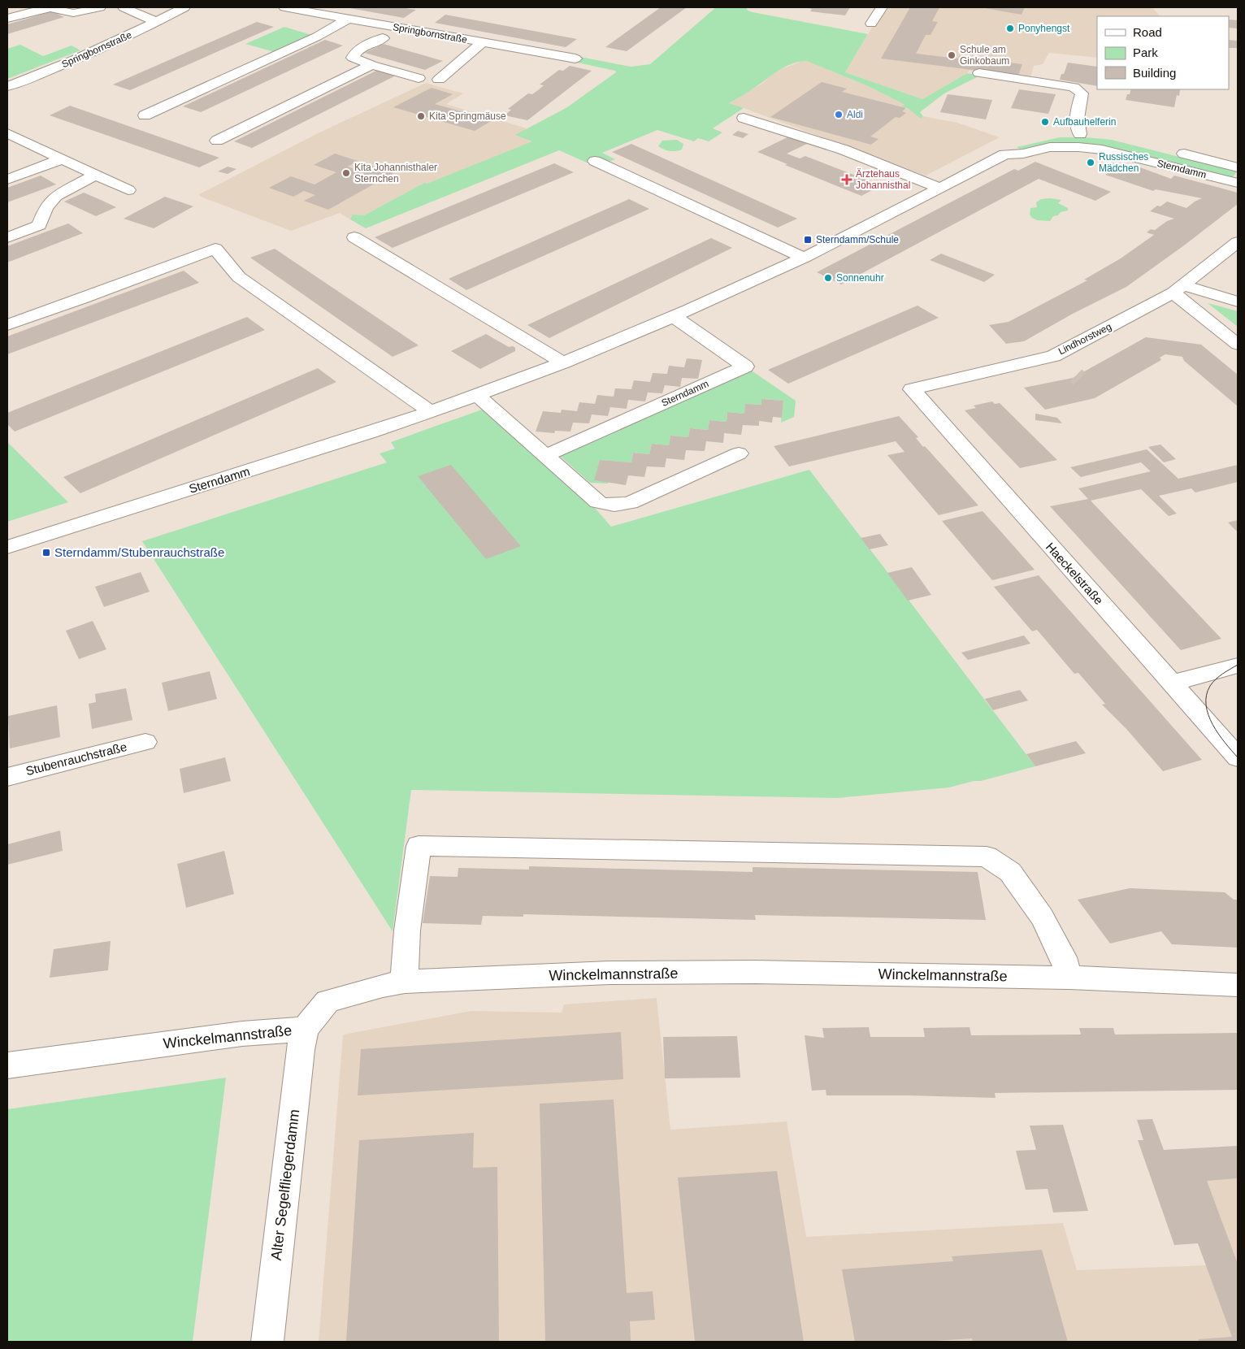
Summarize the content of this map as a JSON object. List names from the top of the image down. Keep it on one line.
{"streets":{"street":["Springbornstraße","Sterndamm","Lindhorstweg","Haeckelstraße","Stubenrauchstraße","Winckelmannstraße","Alter Segelfliegerdamm"]},"crossings":[["Lindhorstweg","Haeckelstraße"],["Winckelmannstraße","Alter Segelfliegerdamm"]],"places":{"other":["Ponyhengst","Schule am Ginkobaum","Aldi","Kita Springmäuse","Aufbauhelferin","Russisches Mädchen","Kita Johannisthaler Sternchen","Sonnenuhr"],"health":["Ärztehaus Johannisthal"],"transit":["Sterndamm/Schule","Sterndamm/Stubenrauchstraße"]},"legend":["Road","Park","Building"]}
